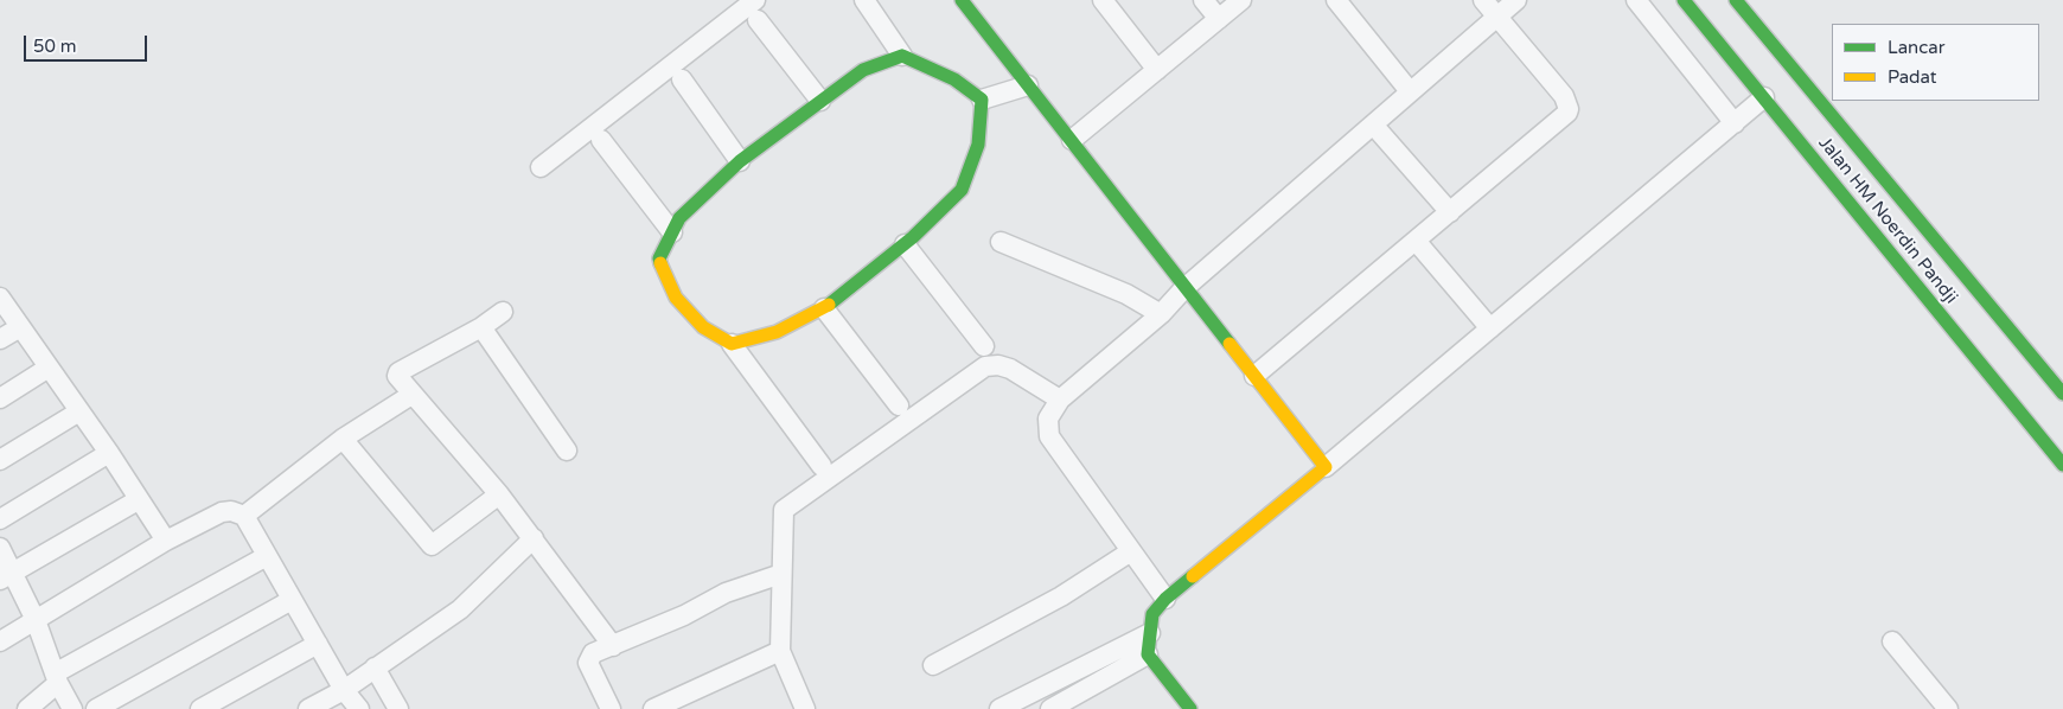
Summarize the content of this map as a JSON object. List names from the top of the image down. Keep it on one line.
{"streets":{"street":["Jalan HM Noerdin Pandji"]},"legend":["Lancar","Padat"],"scale_bar":"50 m"}
